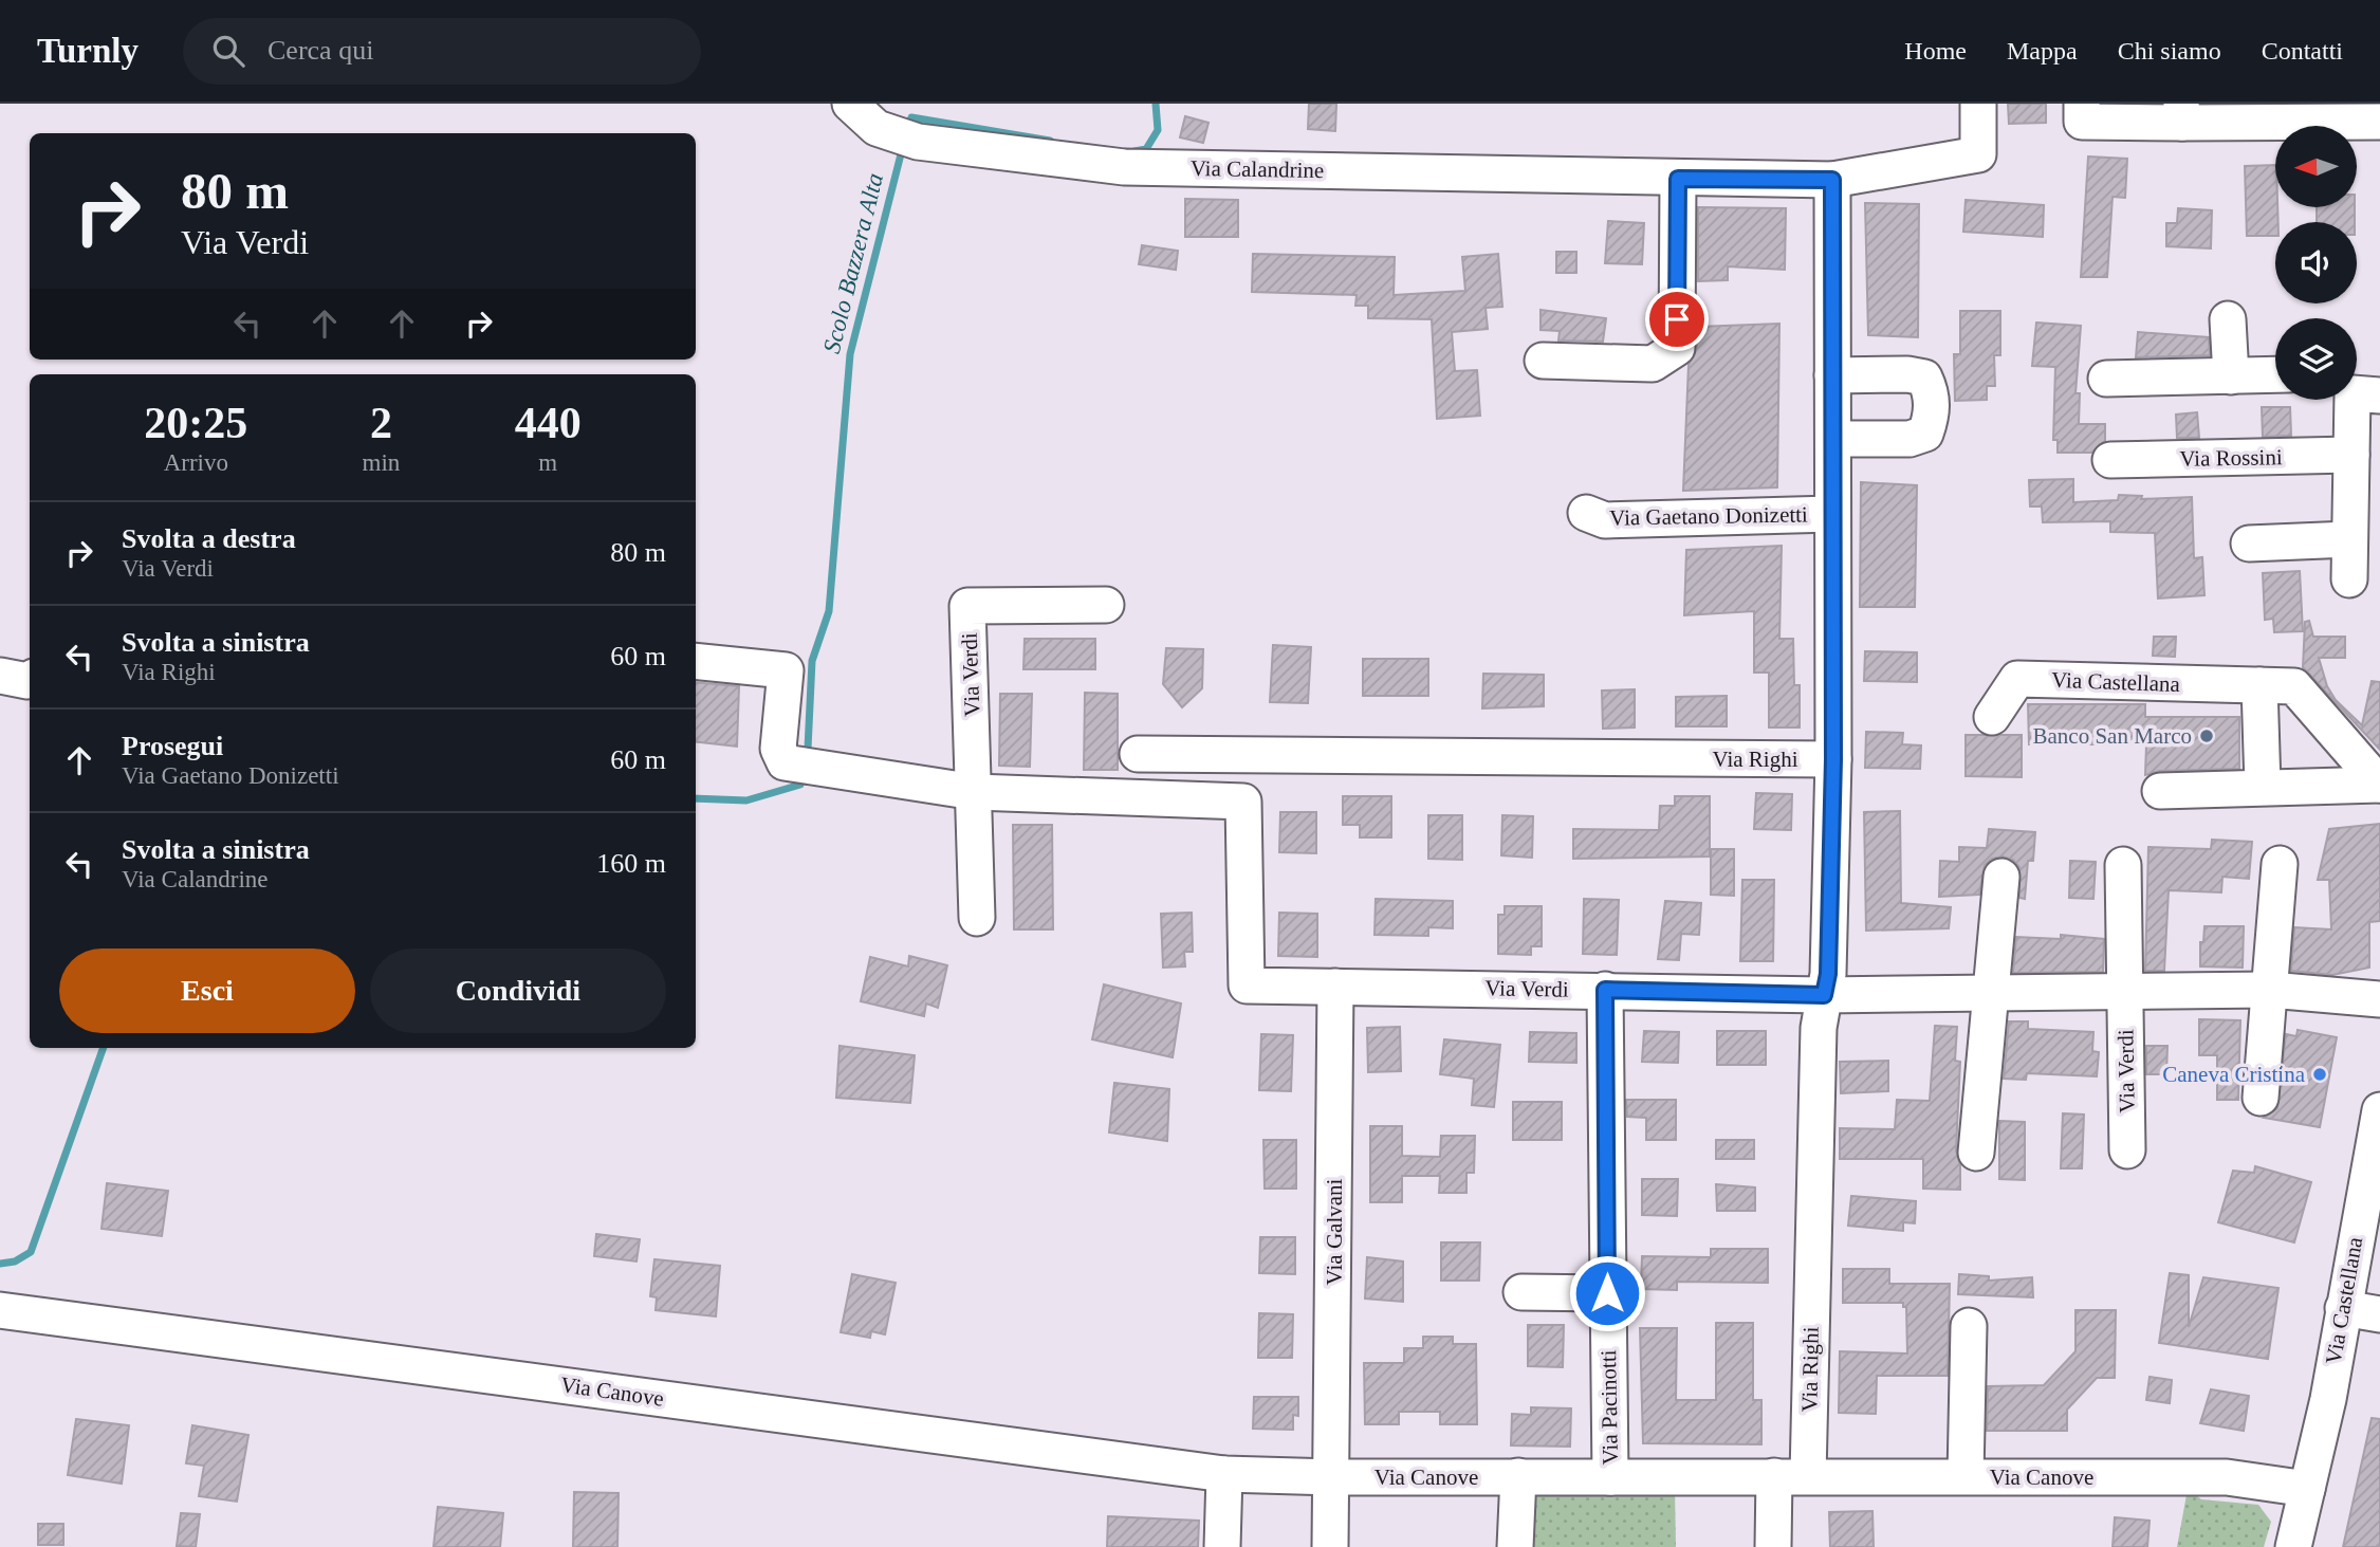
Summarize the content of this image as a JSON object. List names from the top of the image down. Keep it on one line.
{"streets":{"street":["Via Calandrine","Via Rossini","Via Gaetano Donizetti","Via Verdi","Via Castellana","Via Righi","Via Galvani","Via Canove","Via Pacinotti"]},"crossings":[["Via Calandrine","Via Gaetano Donizetti"],["Via Gaetano Donizetti","Via Righi"],["Via Verdi","Via Righi"],["Via Verdi","Via Galvani"],["Via Verdi","Via Pacinotti"],["Via Castellana","Via Canove"],["Via Righi","Via Canove"],["Via Galvani","Via Canove"],["Via Canove","Via Pacinotti"]],"water":["Scolo Bazzera Alta"],"places":["Banco San Marco","Caneva Cristina"],"north":"left","page":{"header":"Turnly","search":"Cerca qui","nav":["Home","Mappa","Chi siamo","Contatti"],"turn":["80 m","Via Verdi"],"eta":["20:25","Arrivo","2","min","440","m"],"list":[{"name":"Svolta a destra","note":"Via Verdi","value":"80 m"},{"name":"Svolta a sinistra","note":"Via Righi","value":"60 m"},{"name":"Prosegui","note":"Via Gaetano Donizetti","value":"60 m"},{"name":"Svolta a sinistra","note":"Via Calandrine","value":"160 m"}],"buttons":["Esci","Condividi"]}}
